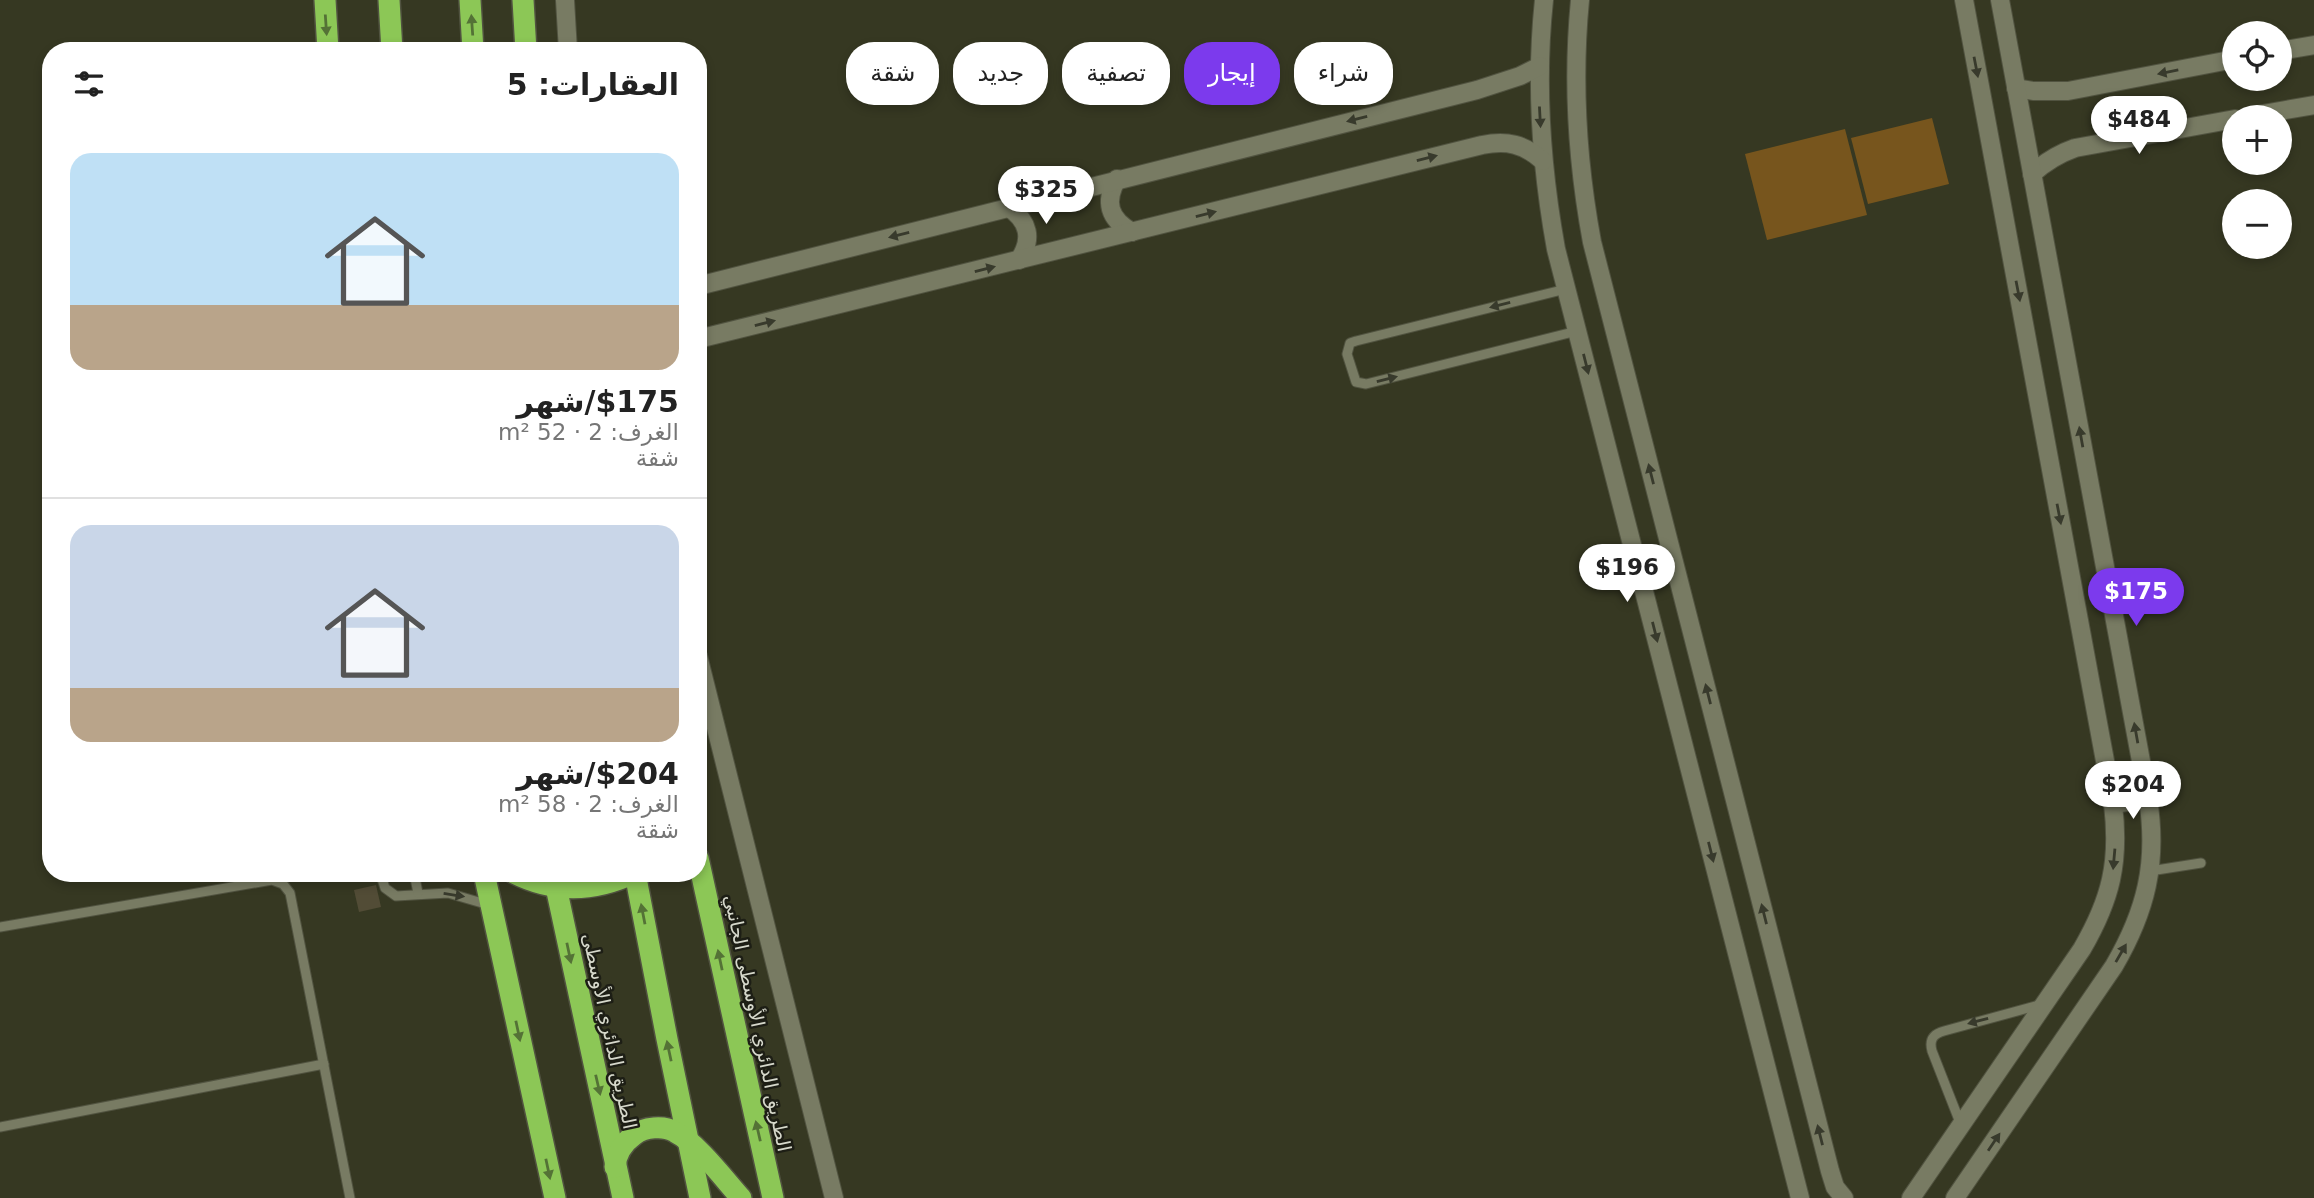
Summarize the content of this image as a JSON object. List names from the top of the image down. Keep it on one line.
{"streets":{"highway":["الطريق الدائري الأوسطى الجانبي","الطريق الدائري الأوسطى"]},"page":{"map_buttons":["+","−"],"chip":["شراء","إيجار","تصفية","جديد","شقة"],"heading":"العقارات: 5","price":["$484","$325","$196","$175","$204"],"list":[{"name":"$175/شهر","note":"الغرف: 2 · 52 m² · شقة"},{"name":"$204/شهر","note":"الغرف: 2 · 58 m² · شقة"}]}}
